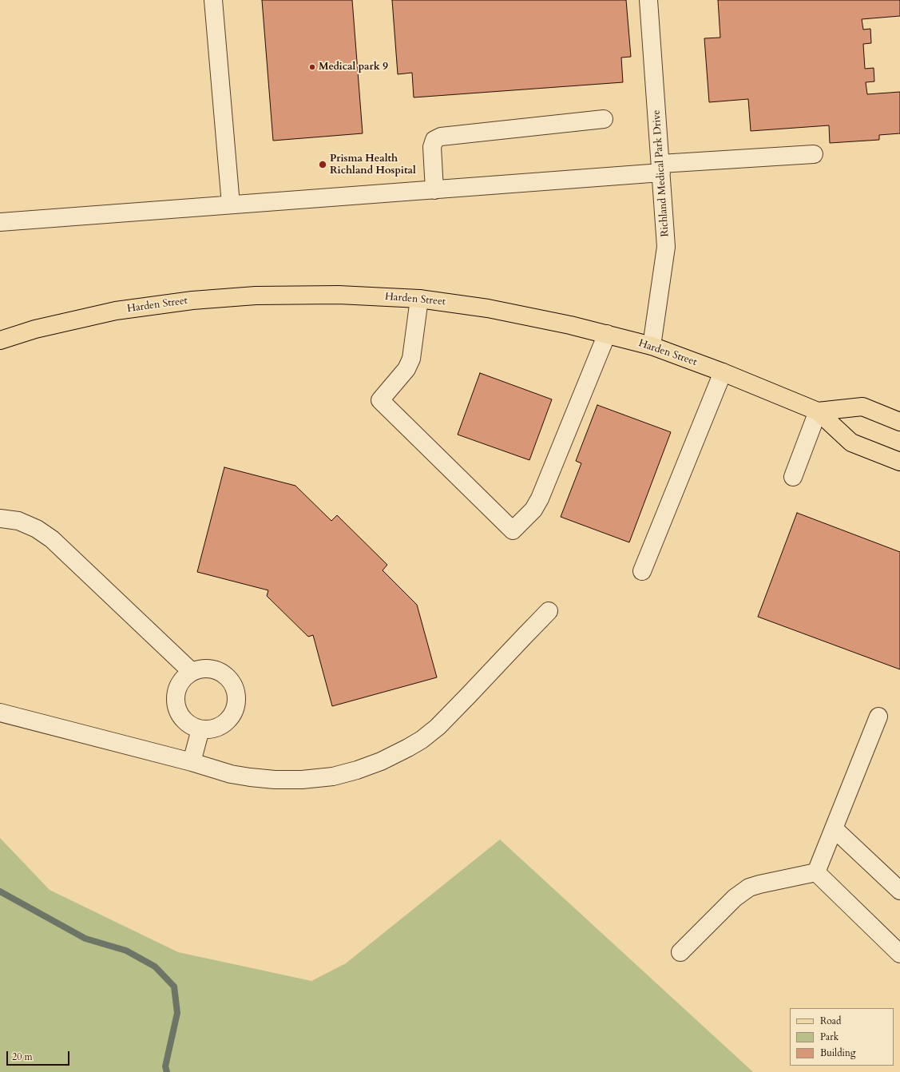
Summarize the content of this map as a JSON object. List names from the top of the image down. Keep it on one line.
{"streets":{"main road":["Harden Street"],"street":["Richland Medical Park Drive"]},"crossings":[["Richland Medical Park Drive","Harden Street"]],"places":["Medical park 9","Prisma Health Richland Hospital"],"legend":["Road","Park","Building"],"scale_bar":"20 m"}
